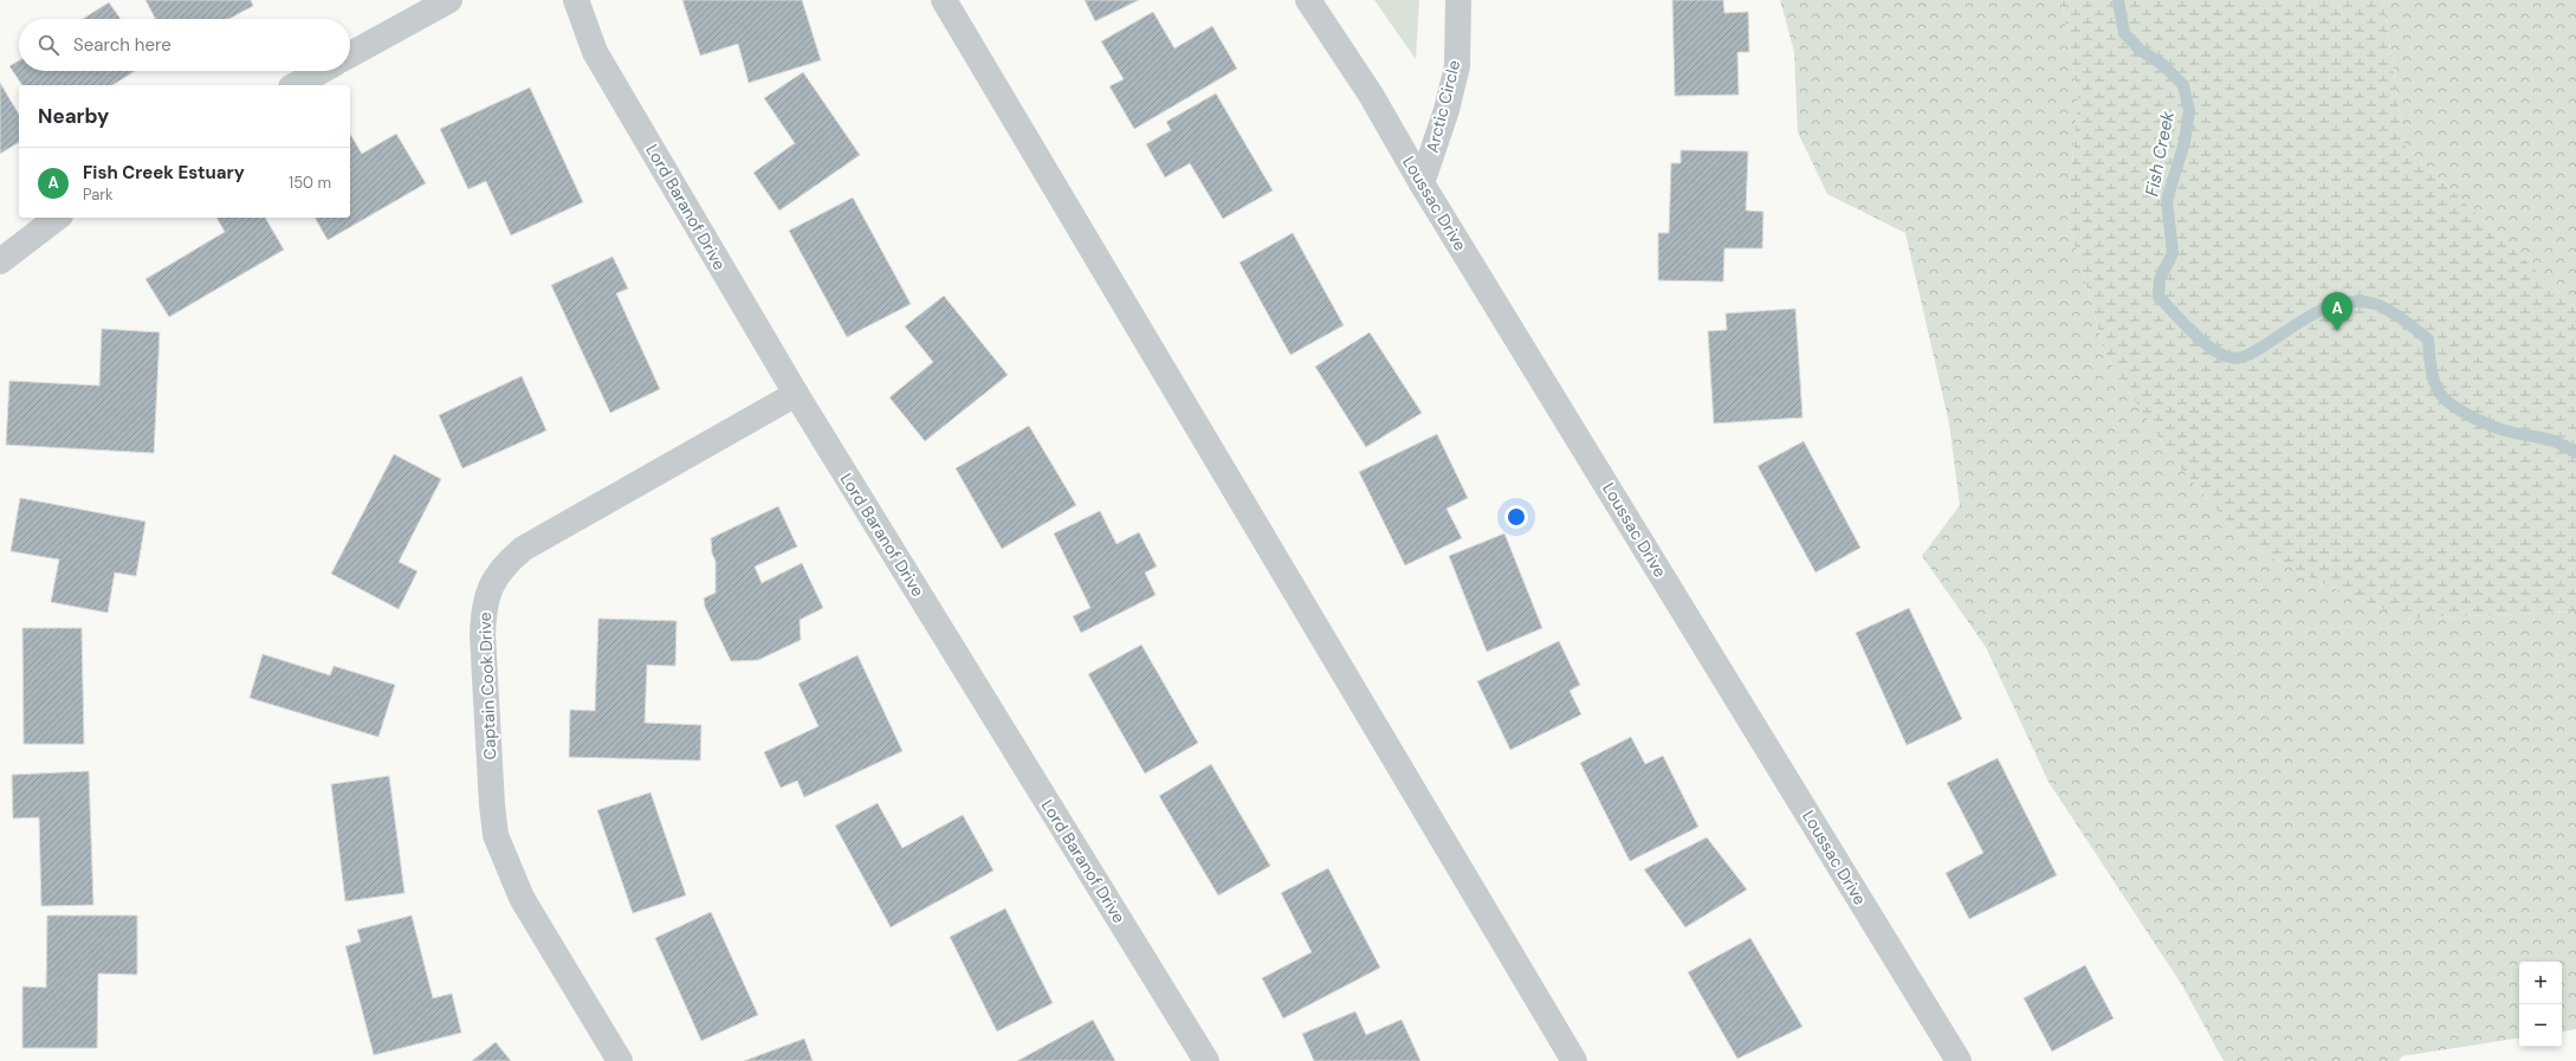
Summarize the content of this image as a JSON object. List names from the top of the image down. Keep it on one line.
{"streets":{"street":["Arctic Circle","Loussac Drive","Lord Baranof Drive","Captain Cook Drive"]},"crossings":[["Arctic Circle","Loussac Drive"],["Lord Baranof Drive","Captain Cook Drive"]],"water":["Fish Creek"],"page":{"search":"Search here","heading":"Nearby","list":[{"mark":"A","name":"Fish Creek Estuary","note":"Park","value":"150 m"}],"pins":"A","map_buttons":["+","−"]}}
